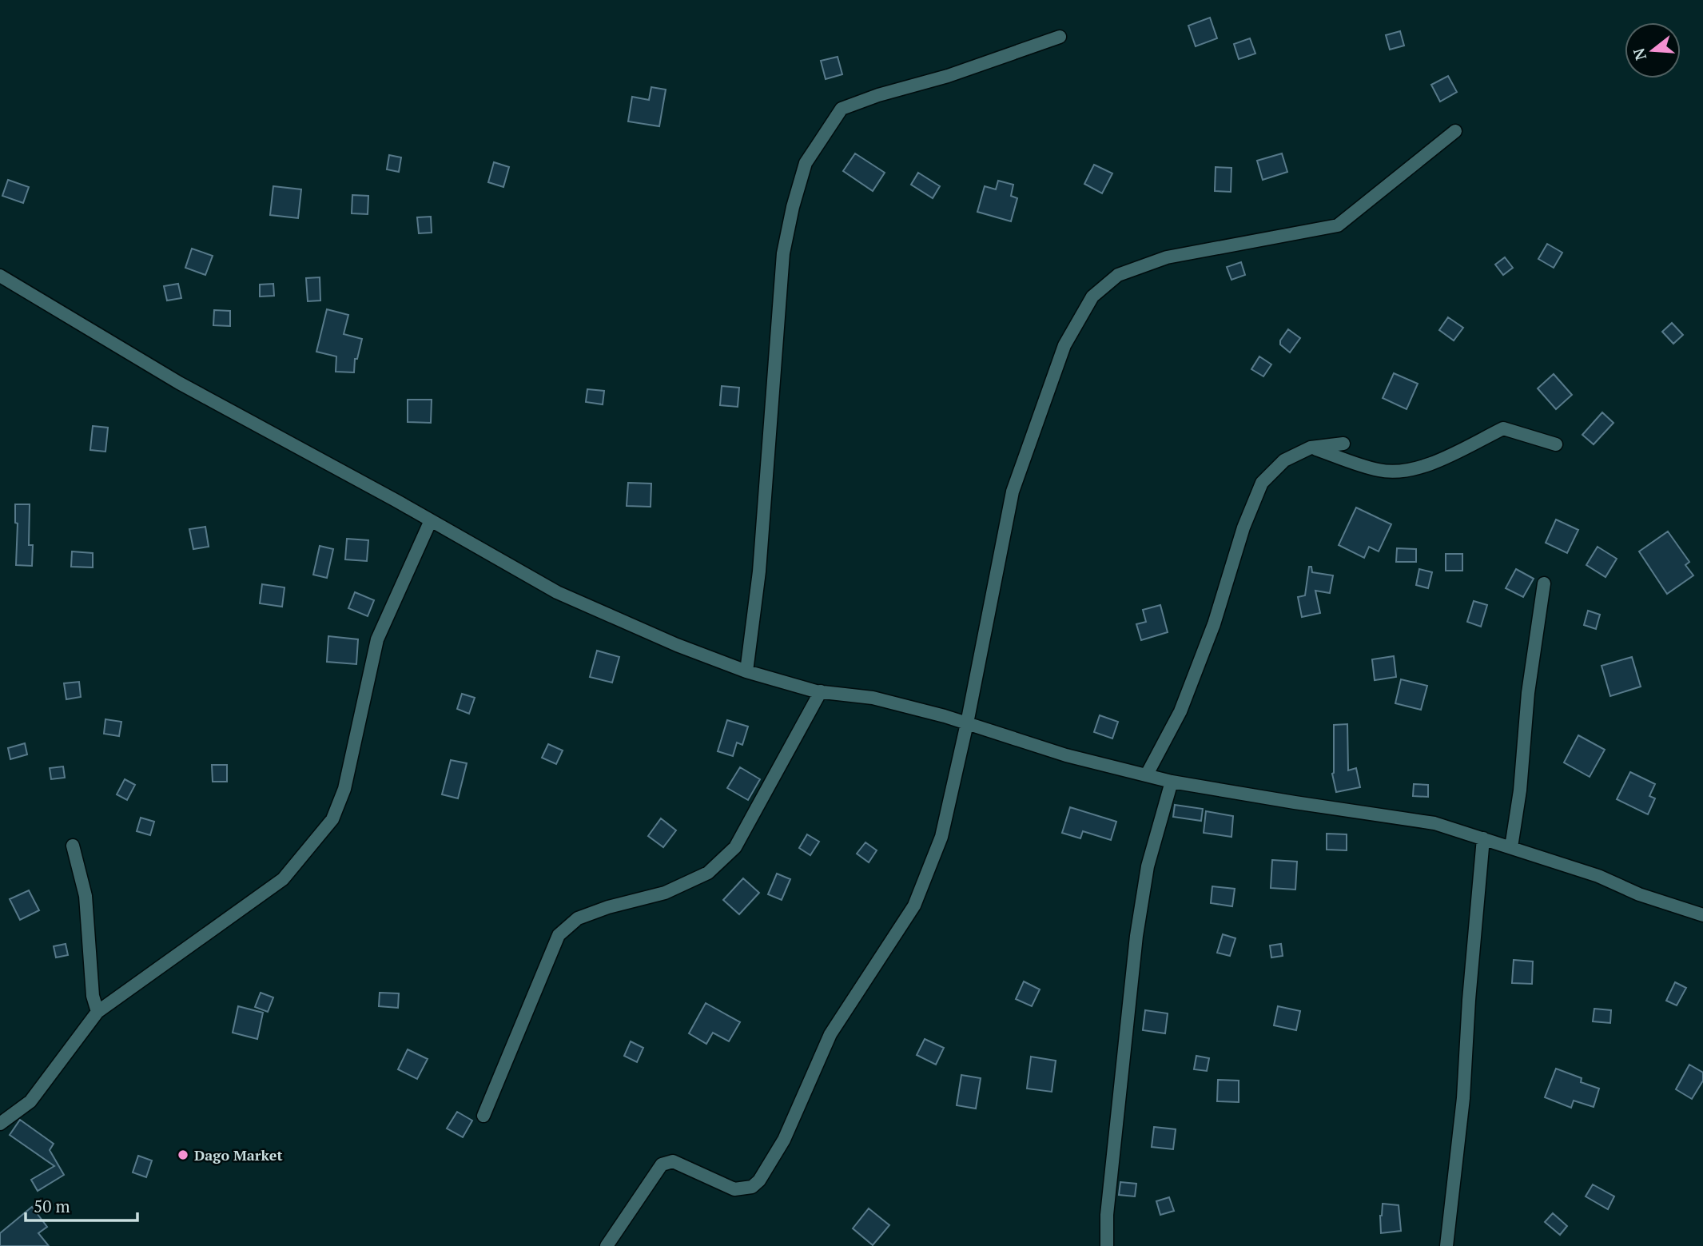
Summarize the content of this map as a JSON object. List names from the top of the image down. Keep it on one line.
{"places":["Dago Market"],"scale_bar":"50 m","north":"left"}
